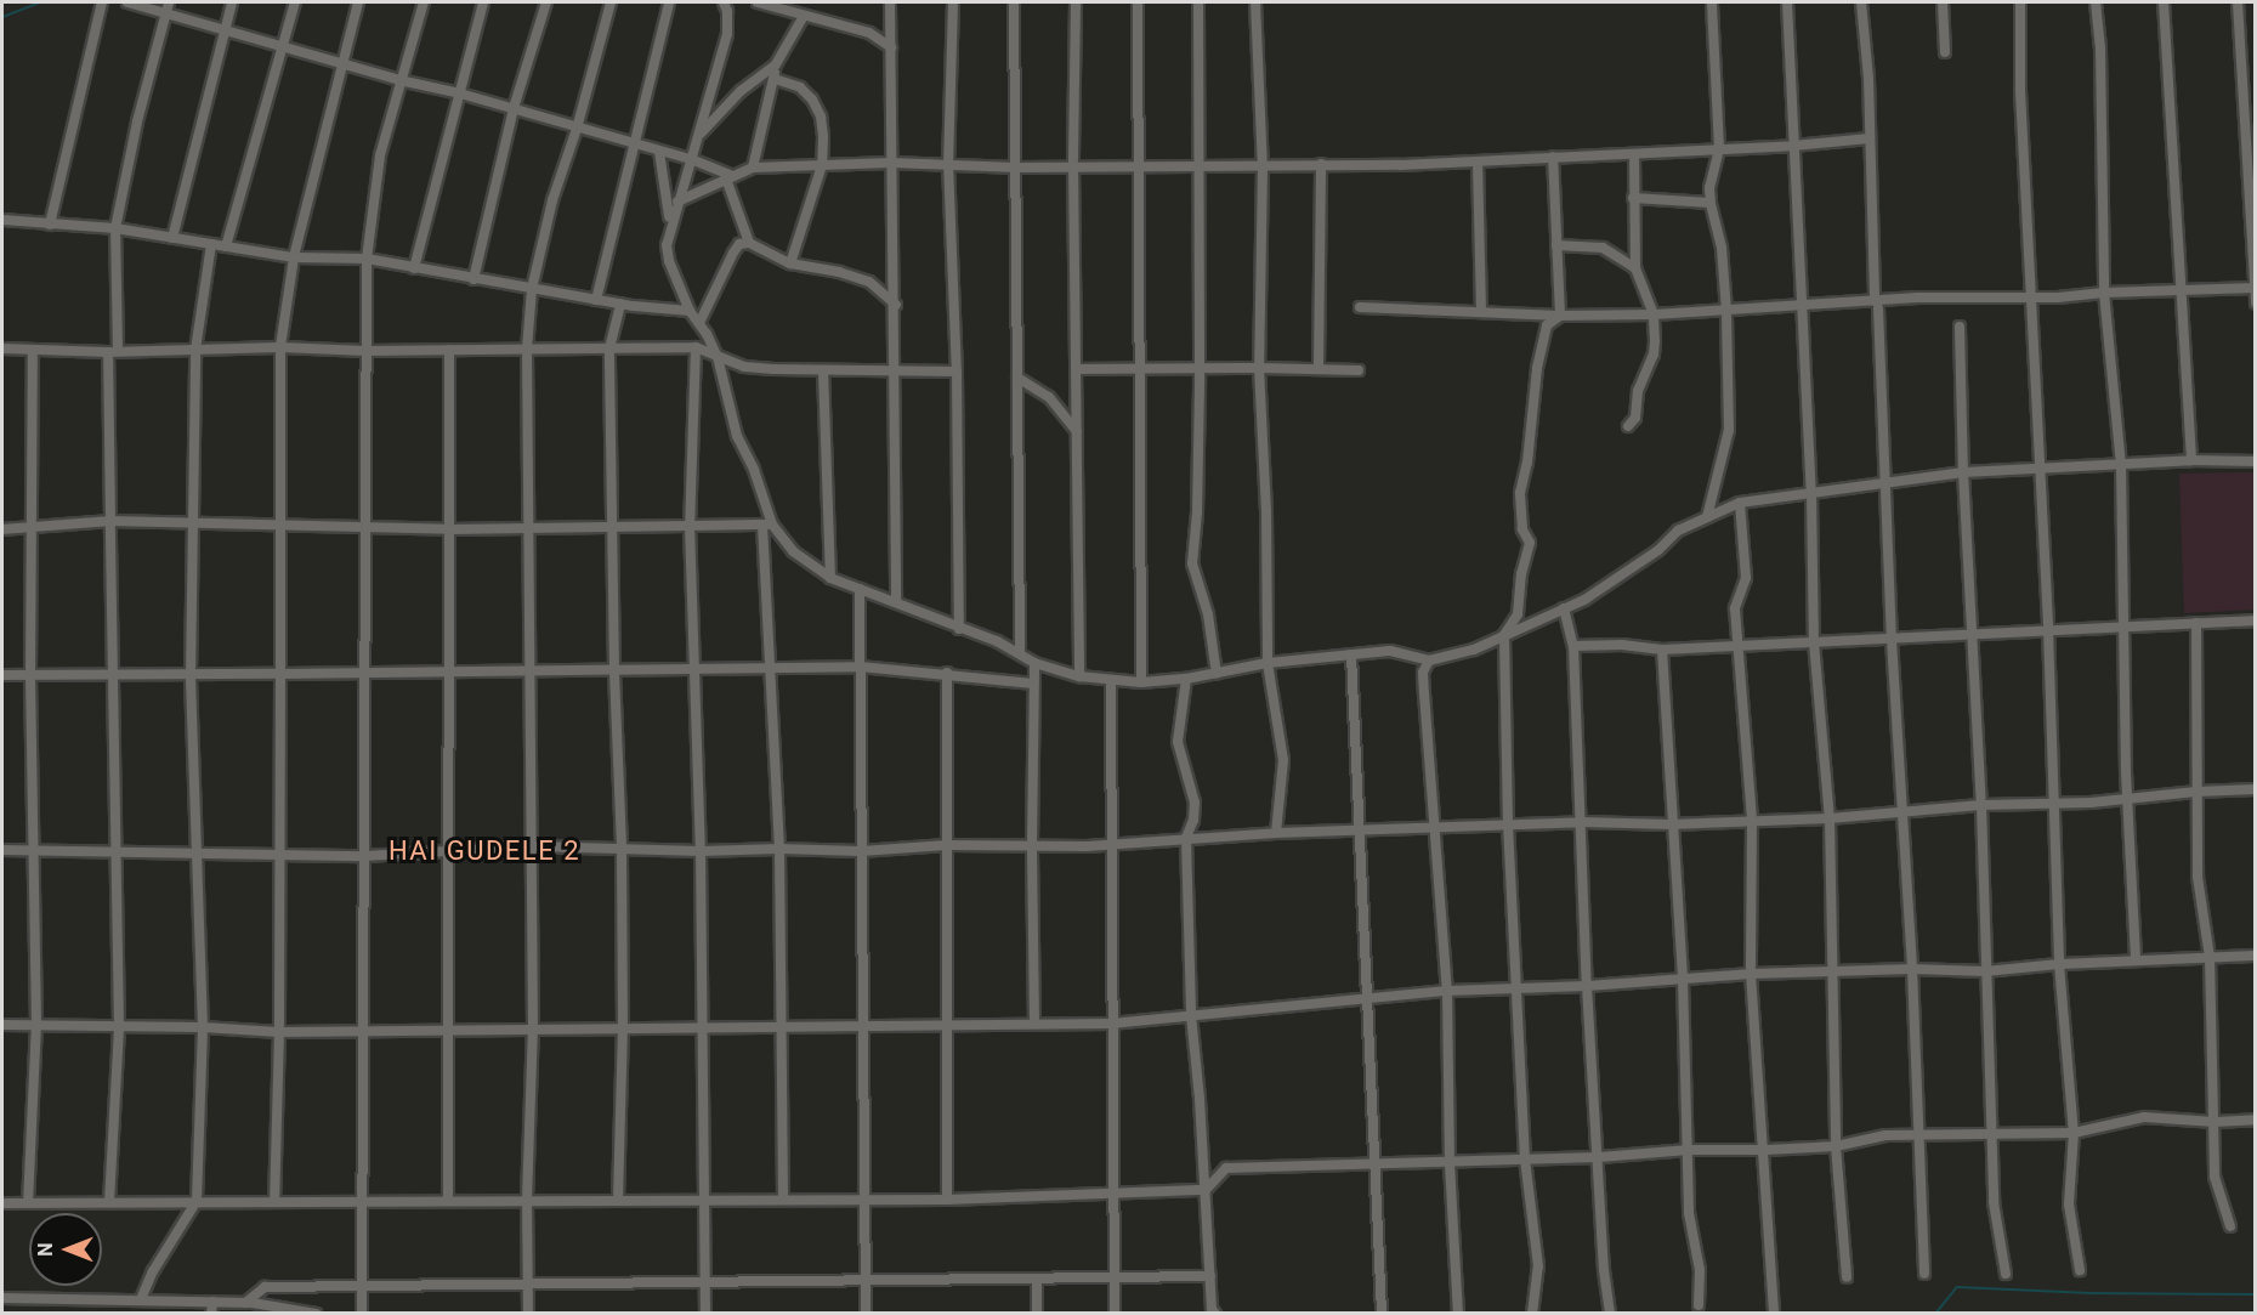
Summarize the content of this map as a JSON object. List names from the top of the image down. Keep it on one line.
{"districts":["HAI GUDELE 2"],"north":"left"}
